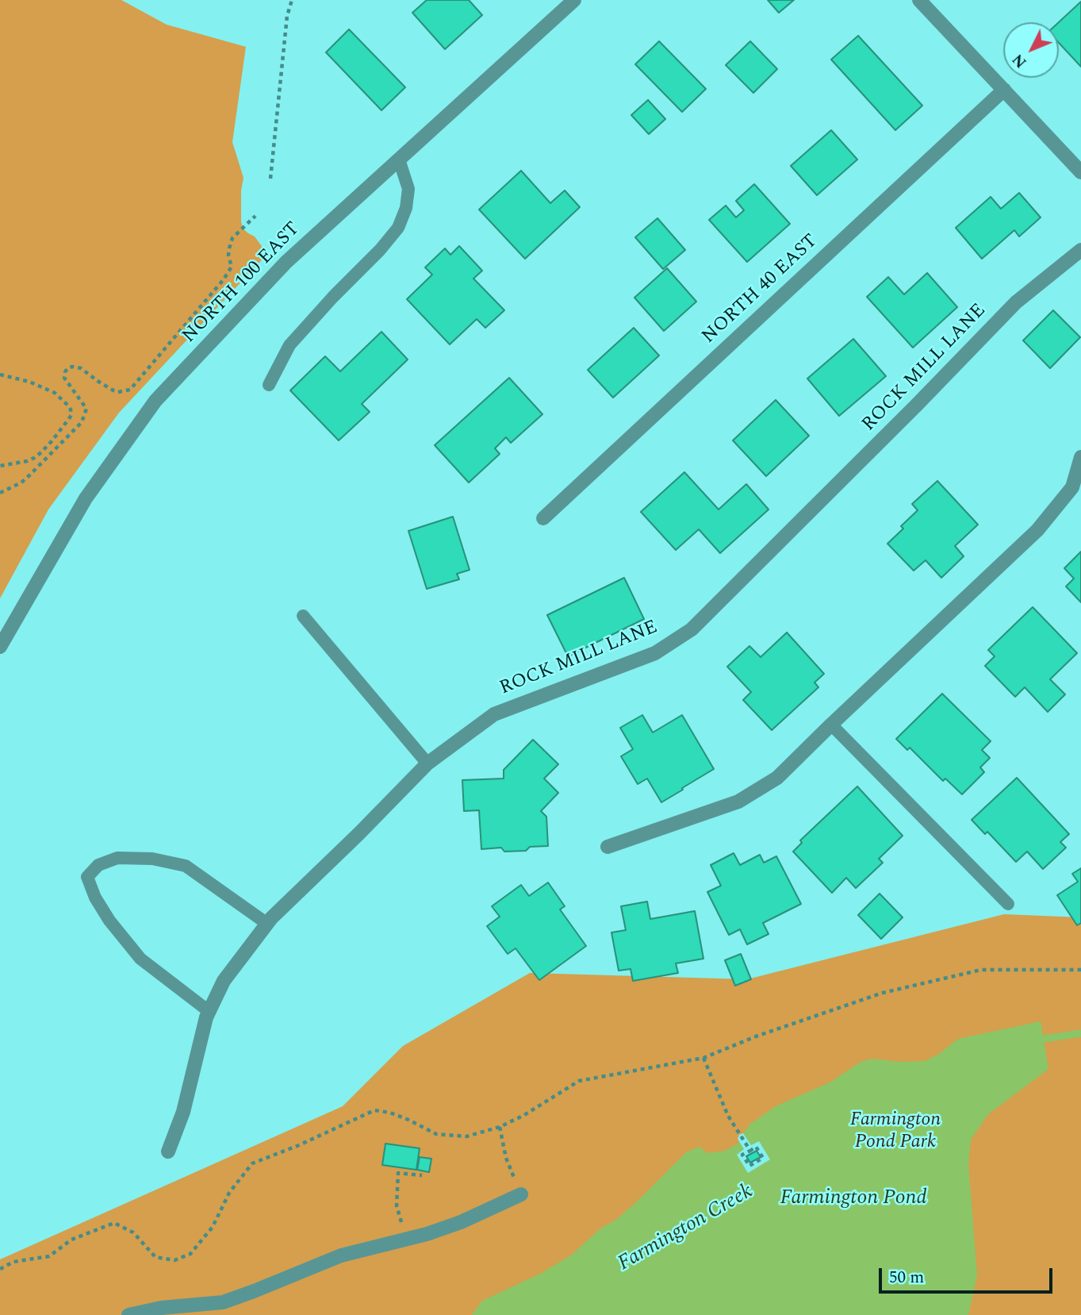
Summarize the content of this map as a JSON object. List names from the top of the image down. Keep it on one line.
{"streets":{"street":["NORTH 100 EAST","NORTH 40 EAST","ROCK MILL LANE"]},"water":["Farmington Pond","Farmington Creek"],"parks":["Farmington Pond Park"],"scale_bar":"50 m","north":"bottom left"}
